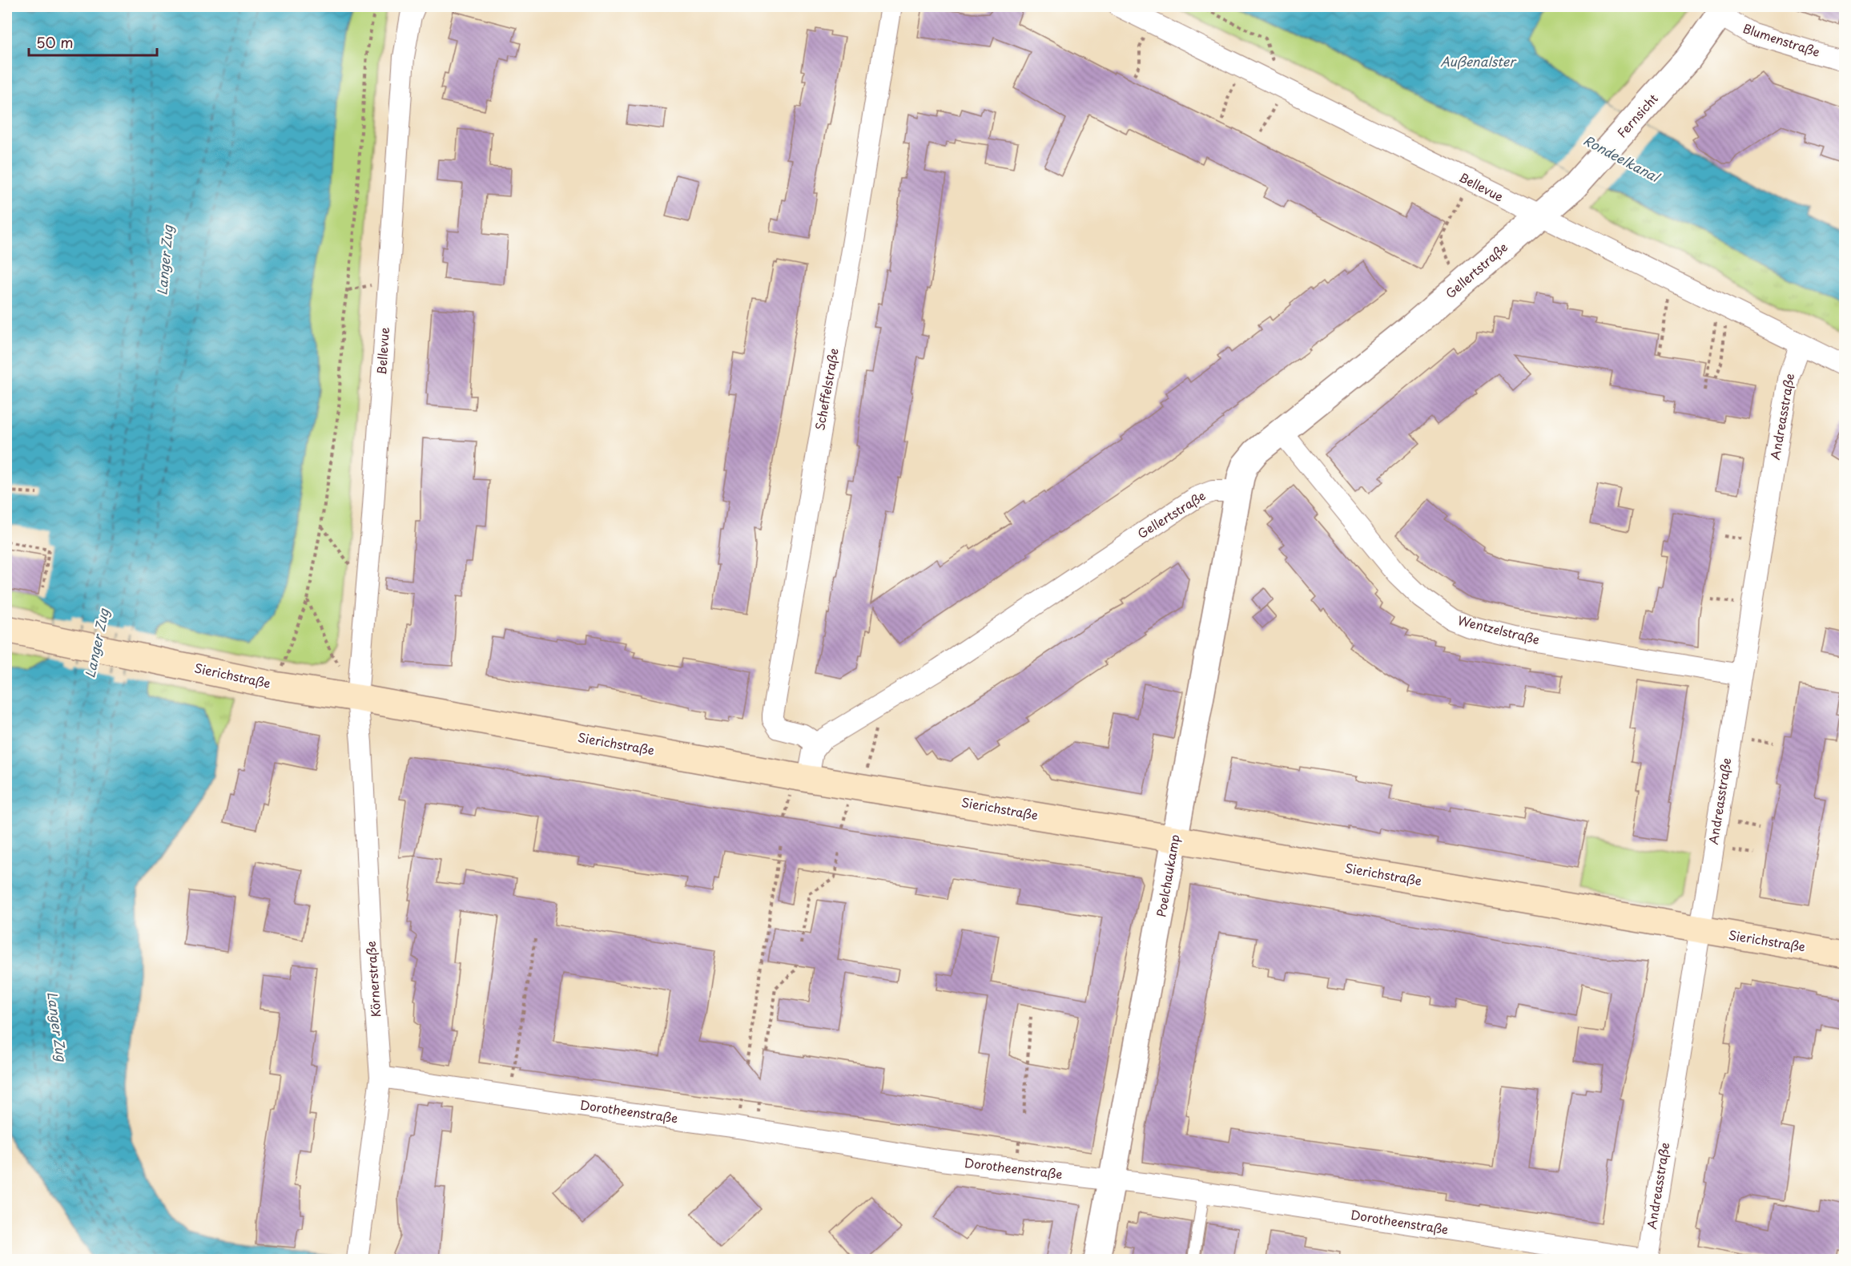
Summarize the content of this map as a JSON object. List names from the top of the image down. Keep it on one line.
{"streets":{"main road":["Sierichstraße"],"street":["Blumenstraße","Fernsicht","Bellevue","Gellertstraße","Scheffelstraße","Andreasstraße","Wentzelstraße","Poelchaukamp","Körnerstraße","Dorotheenstraße"]},"crossings":[["Blumenstraße","Fernsicht"],["Fernsicht","Bellevue"],["Fernsicht","Gellertstraße"],["Bellevue","Gellertstraße"],["Bellevue","Andreasstraße"],["Bellevue","Sierichstraße"],["Bellevue","Körnerstraße"],["Gellertstraße","Scheffelstraße"],["Gellertstraße","Wentzelstraße"],["Gellertstraße","Poelchaukamp"],["Andreasstraße","Wentzelstraße"],["Andreasstraße","Sierichstraße"],["Andreasstraße","Dorotheenstraße"],["Sierichstraße","Poelchaukamp"],["Sierichstraße","Körnerstraße"],["Poelchaukamp","Dorotheenstraße"],["Körnerstraße","Dorotheenstraße"]],"water":["Außenalster","Rondeelkanal","Langer Zug"],"scale_bar":"50 m"}
